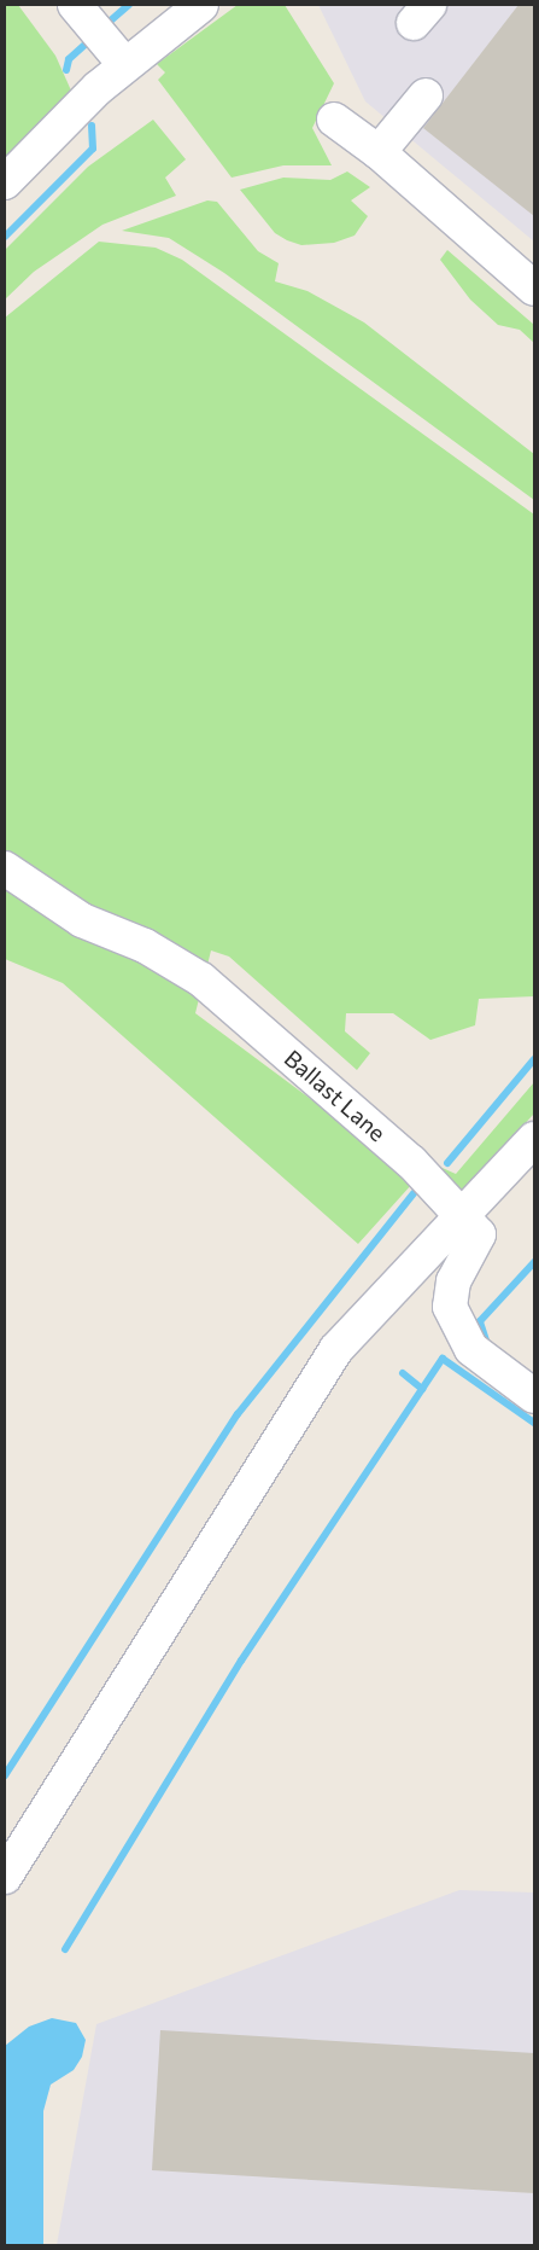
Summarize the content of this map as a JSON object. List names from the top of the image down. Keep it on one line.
{"streets":{"street":["Ballast Lane"]}}
